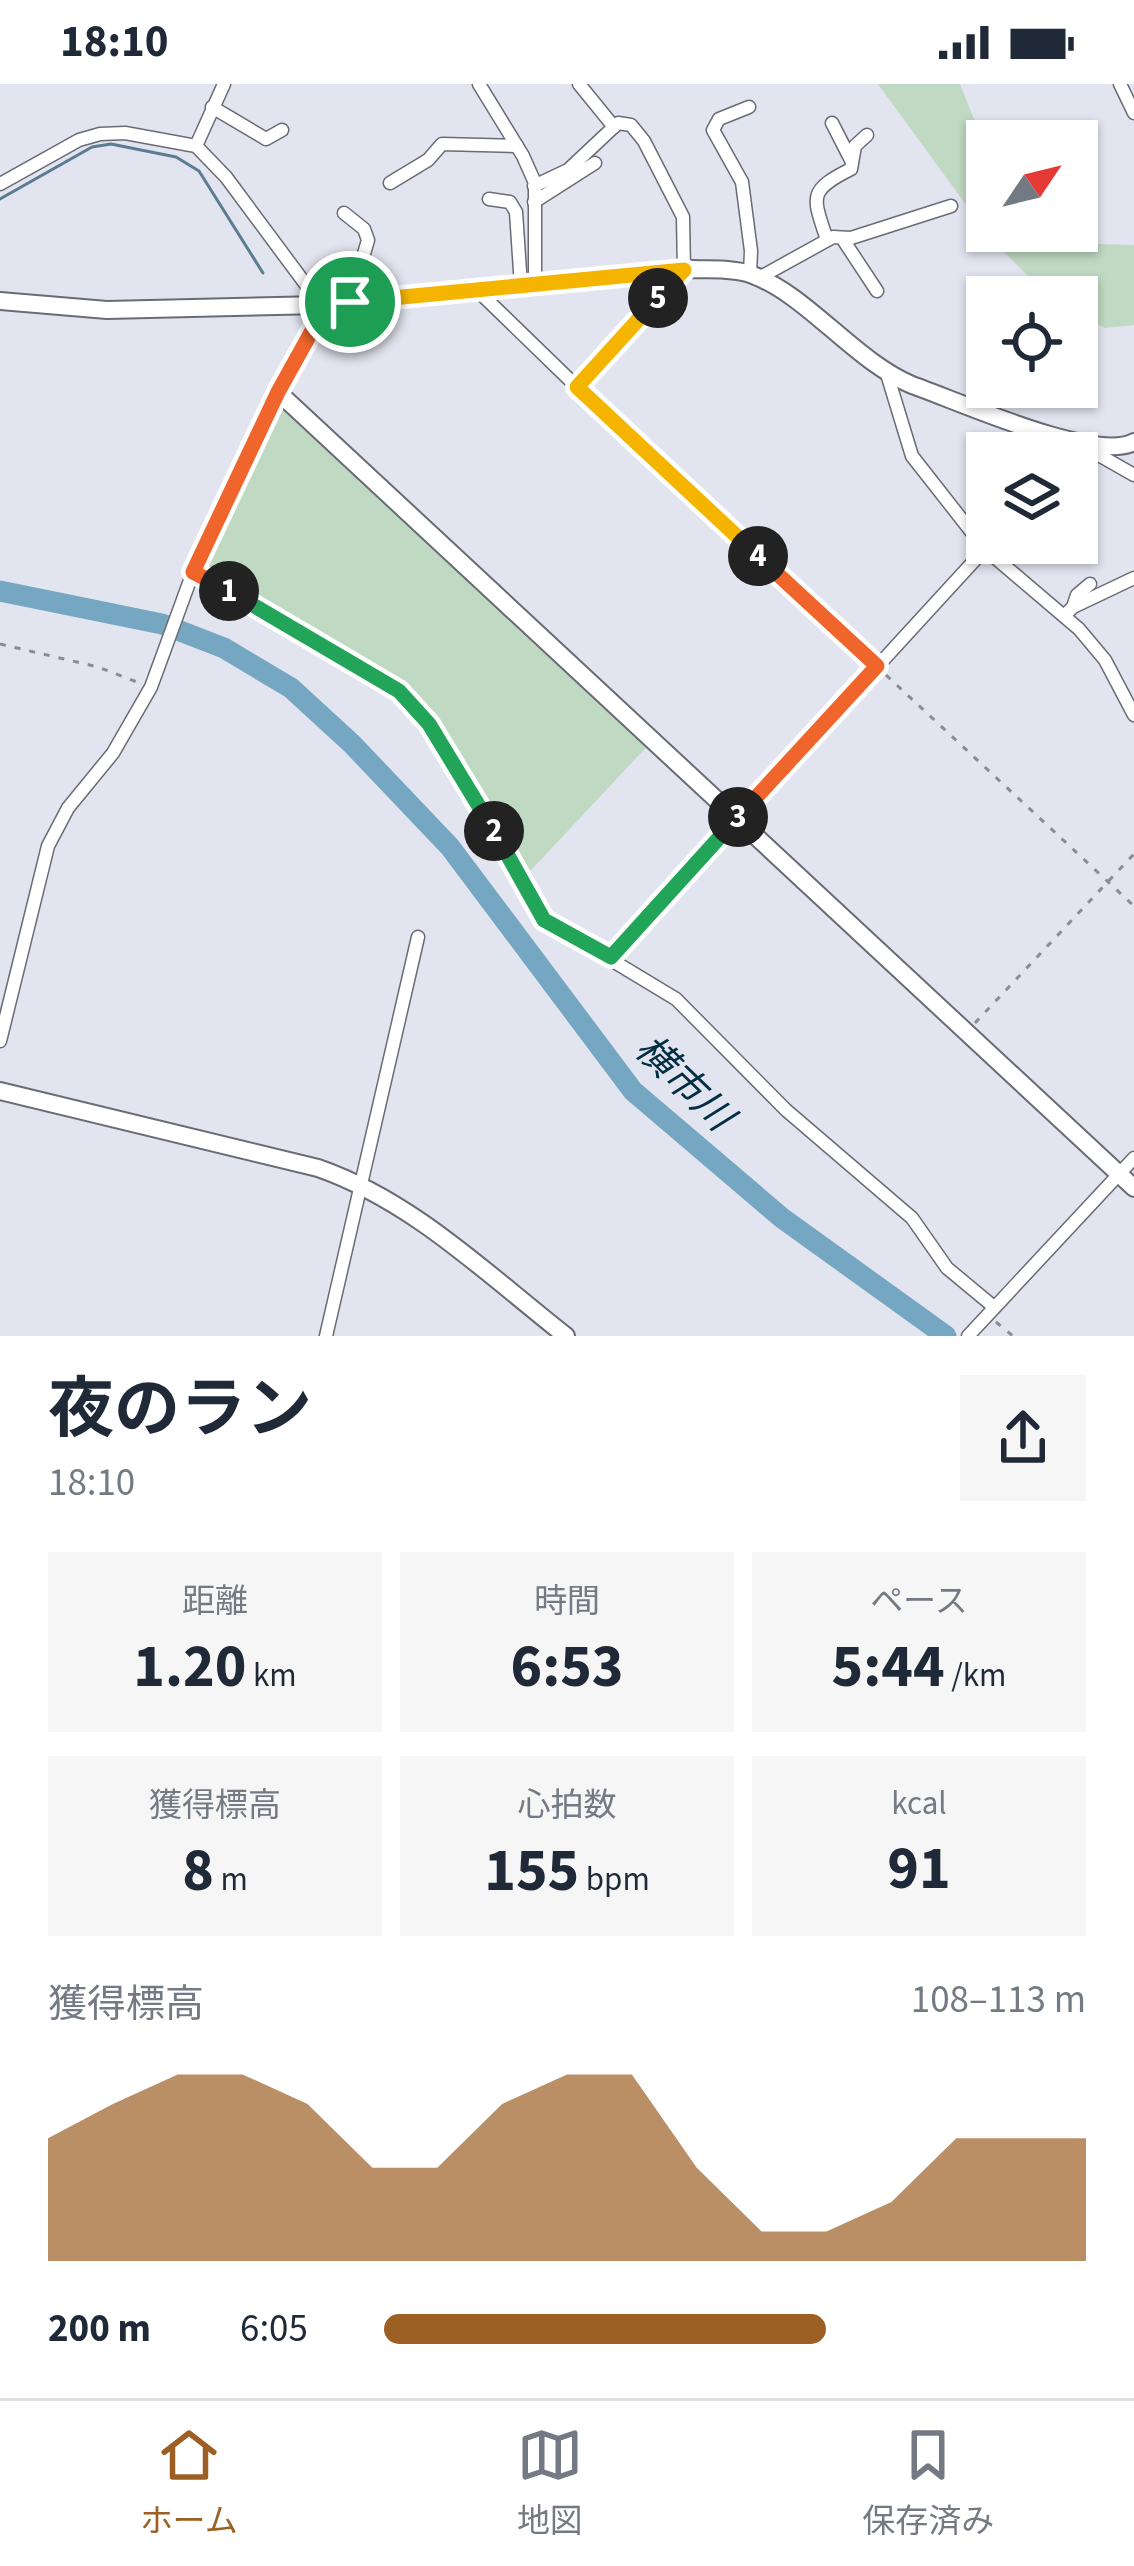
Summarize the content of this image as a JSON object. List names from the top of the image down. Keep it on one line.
{"water":["横市川"],"north":"top right","page":{"status":"18:10","pins":["5","4","1","3","2"],"heading":["夜のラン","18:10"],"stats":[["距離","1.20 km"],["時間","6:53"],["ペース","5:44 /km"],["獲得標高","8 m"],["心拍数","155 bpm"],["kcal","91"]],"chart":["獲得標高","108–113 m"],"list":[{"name":"200 m","note":"6:05"}],"tabs":["ホーム","地図","保存済み"]}}
